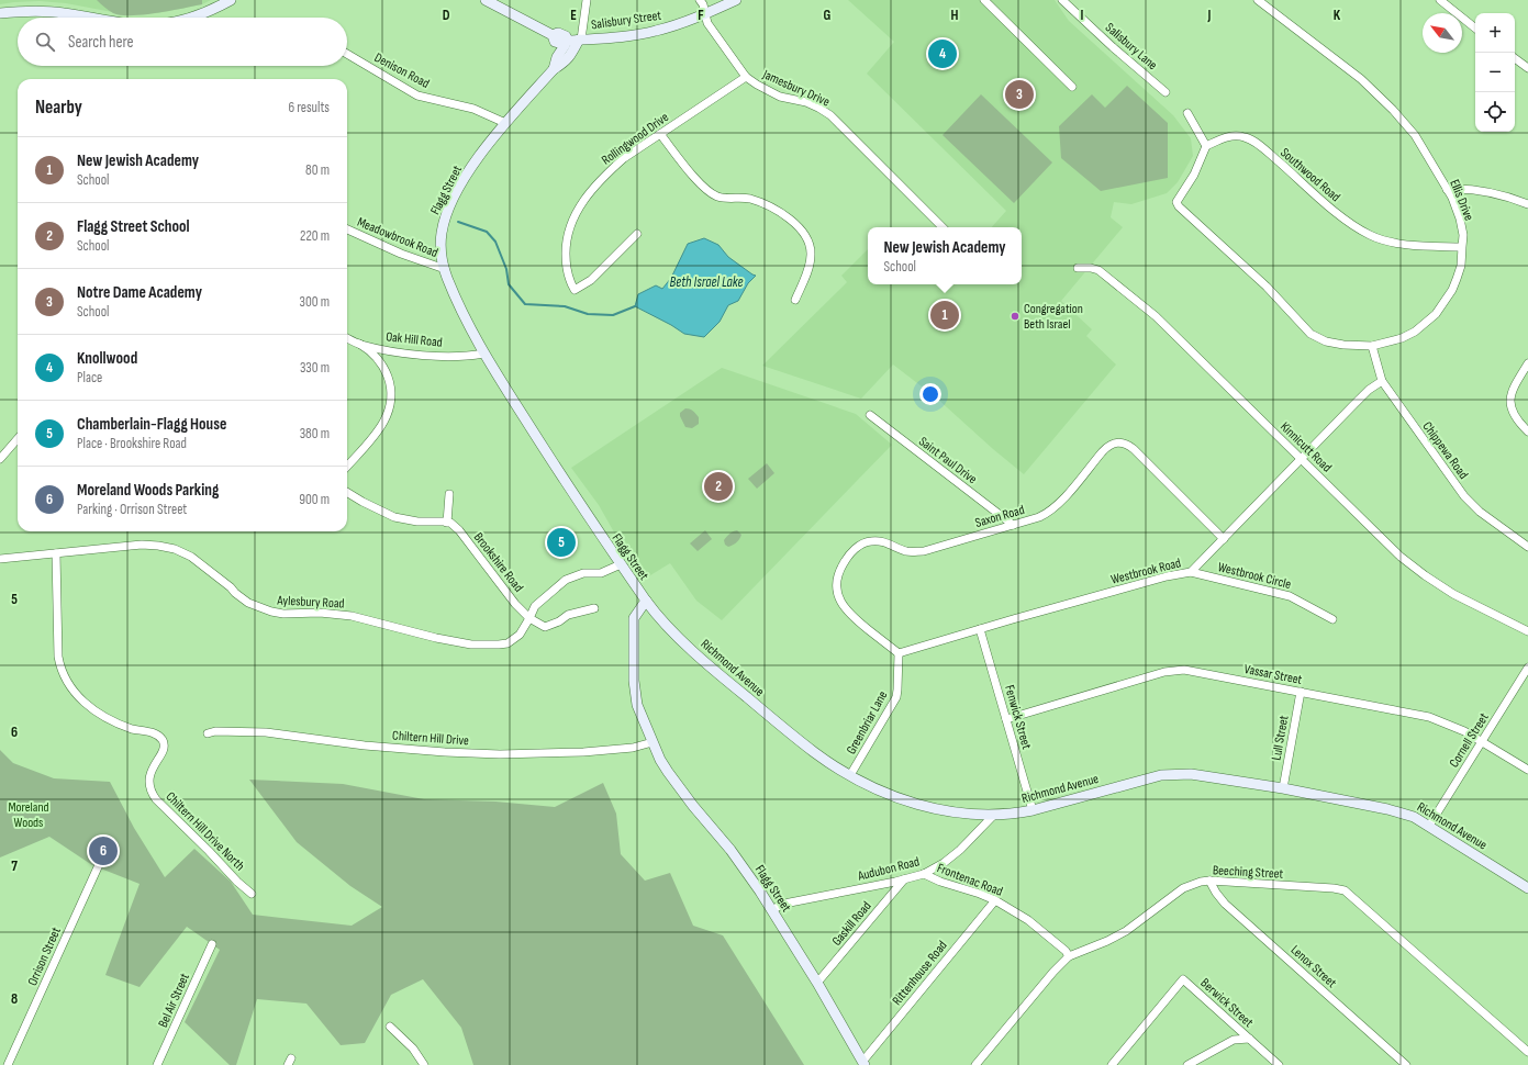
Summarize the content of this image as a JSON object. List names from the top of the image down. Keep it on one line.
{"streets":{"street":["Salisbury Street","Salisbury Lane","Denison Road","Jamesbury Drive","Rollingwood Drive","Southwood Road","Flagg Street","Ellis Drive","Meadowbrook Road","Oak Hill Road","Kinnicutt Road","Chippewa Road","Saint Paul Drive","Saxon Road","Brookshire Road","Westbrook Road","Westbrook Circle","Aylesbury Road","Richmond Avenue","Vassar Street","Fenwick Street","Greenbriar Lane","Chiltern Hill Drive","Lull Street","Cornell Street","Chiltern Hill Drive North","Audubon Road","Beeching Street","Frontenac Road","Gaskill Road","Orrison Street","Lenox Street","Rittenhouse Road","Bel Air Street","Berwick Street"]},"crossings":[["Salisbury Street","Jamesbury Drive"],["Salisbury Street","Flagg Street"],["Denison Road","Flagg Street"],["Jamesbury Drive","Rollingwood Drive"],["Southwood Road","Ellis Drive"],["Flagg Street","Meadowbrook Road"],["Flagg Street","Oak Hill Road"],["Flagg Street","Richmond Avenue"],["Flagg Street","Chiltern Hill Drive"],["Flagg Street","Audubon Road"],["Flagg Street","Gaskill Road"],["Flagg Street","Rittenhouse Road"],["Ellis Drive","Chippewa Road"],["Kinnicutt Road","Westbrook Road"],["Chippewa Road","Westbrook Road"],["Saint Paul Drive","Saxon Road"],["Saxon Road","Westbrook Road"],["Saxon Road","Greenbriar Lane"],["Brookshire Road","Aylesbury Road"],["Westbrook Road","Westbrook Circle"],["Westbrook Road","Fenwick Street"],["Westbrook Road","Greenbriar Lane"],["Aylesbury Road","Chiltern Hill Drive North"],["Richmond Avenue","Fenwick Street"],["Richmond Avenue","Greenbriar Lane"],["Richmond Avenue","Lull Street"],["Richmond Avenue","Cornell Street"],["Richmond Avenue","Audubon Road"],["Vassar Street","Fenwick Street"],["Vassar Street","Lull Street"],["Vassar Street","Cornell Street"],["Audubon Road","Frontenac Road"],["Audubon Road","Gaskill Road"],["Beeching Street","Frontenac Road"],["Beeching Street","Lenox Street"],["Frontenac Road","Rittenhouse Road"]],"water":["Beth Israel Lake"],"parks":["Moreland Woods"],"places":["Congregation Beth Israel"],"north":"top left","page":{"map_buttons":["+","−"],"search":"Search here","pins":["4","3","1","2","5","6"],"heading":["Nearby","6 results"],"list":[{"mark":"1","name":"New Jewish Academy","note":"School","value":"80 m"},{"mark":"2","name":"Flagg Street School","note":"School","value":"220 m"},{"mark":"3","name":"Notre Dame Academy","note":"School","value":"300 m"},{"mark":"4","name":"Knollwood","note":"Place","value":"330 m"},{"mark":"5","name":"Chamberlain-Flagg House","note":"Place · Brookshire Road","value":"380 m"},{"mark":"6","name":"Moreland Woods Parking","note":"Parking · Orrison Street","value":"900 m"}],"popup":["New Jewish Academy","School"]},"grid":{"columns":["D","E","F","G","H","I","J","K"],"rows":["5","6","7","8"]}}
